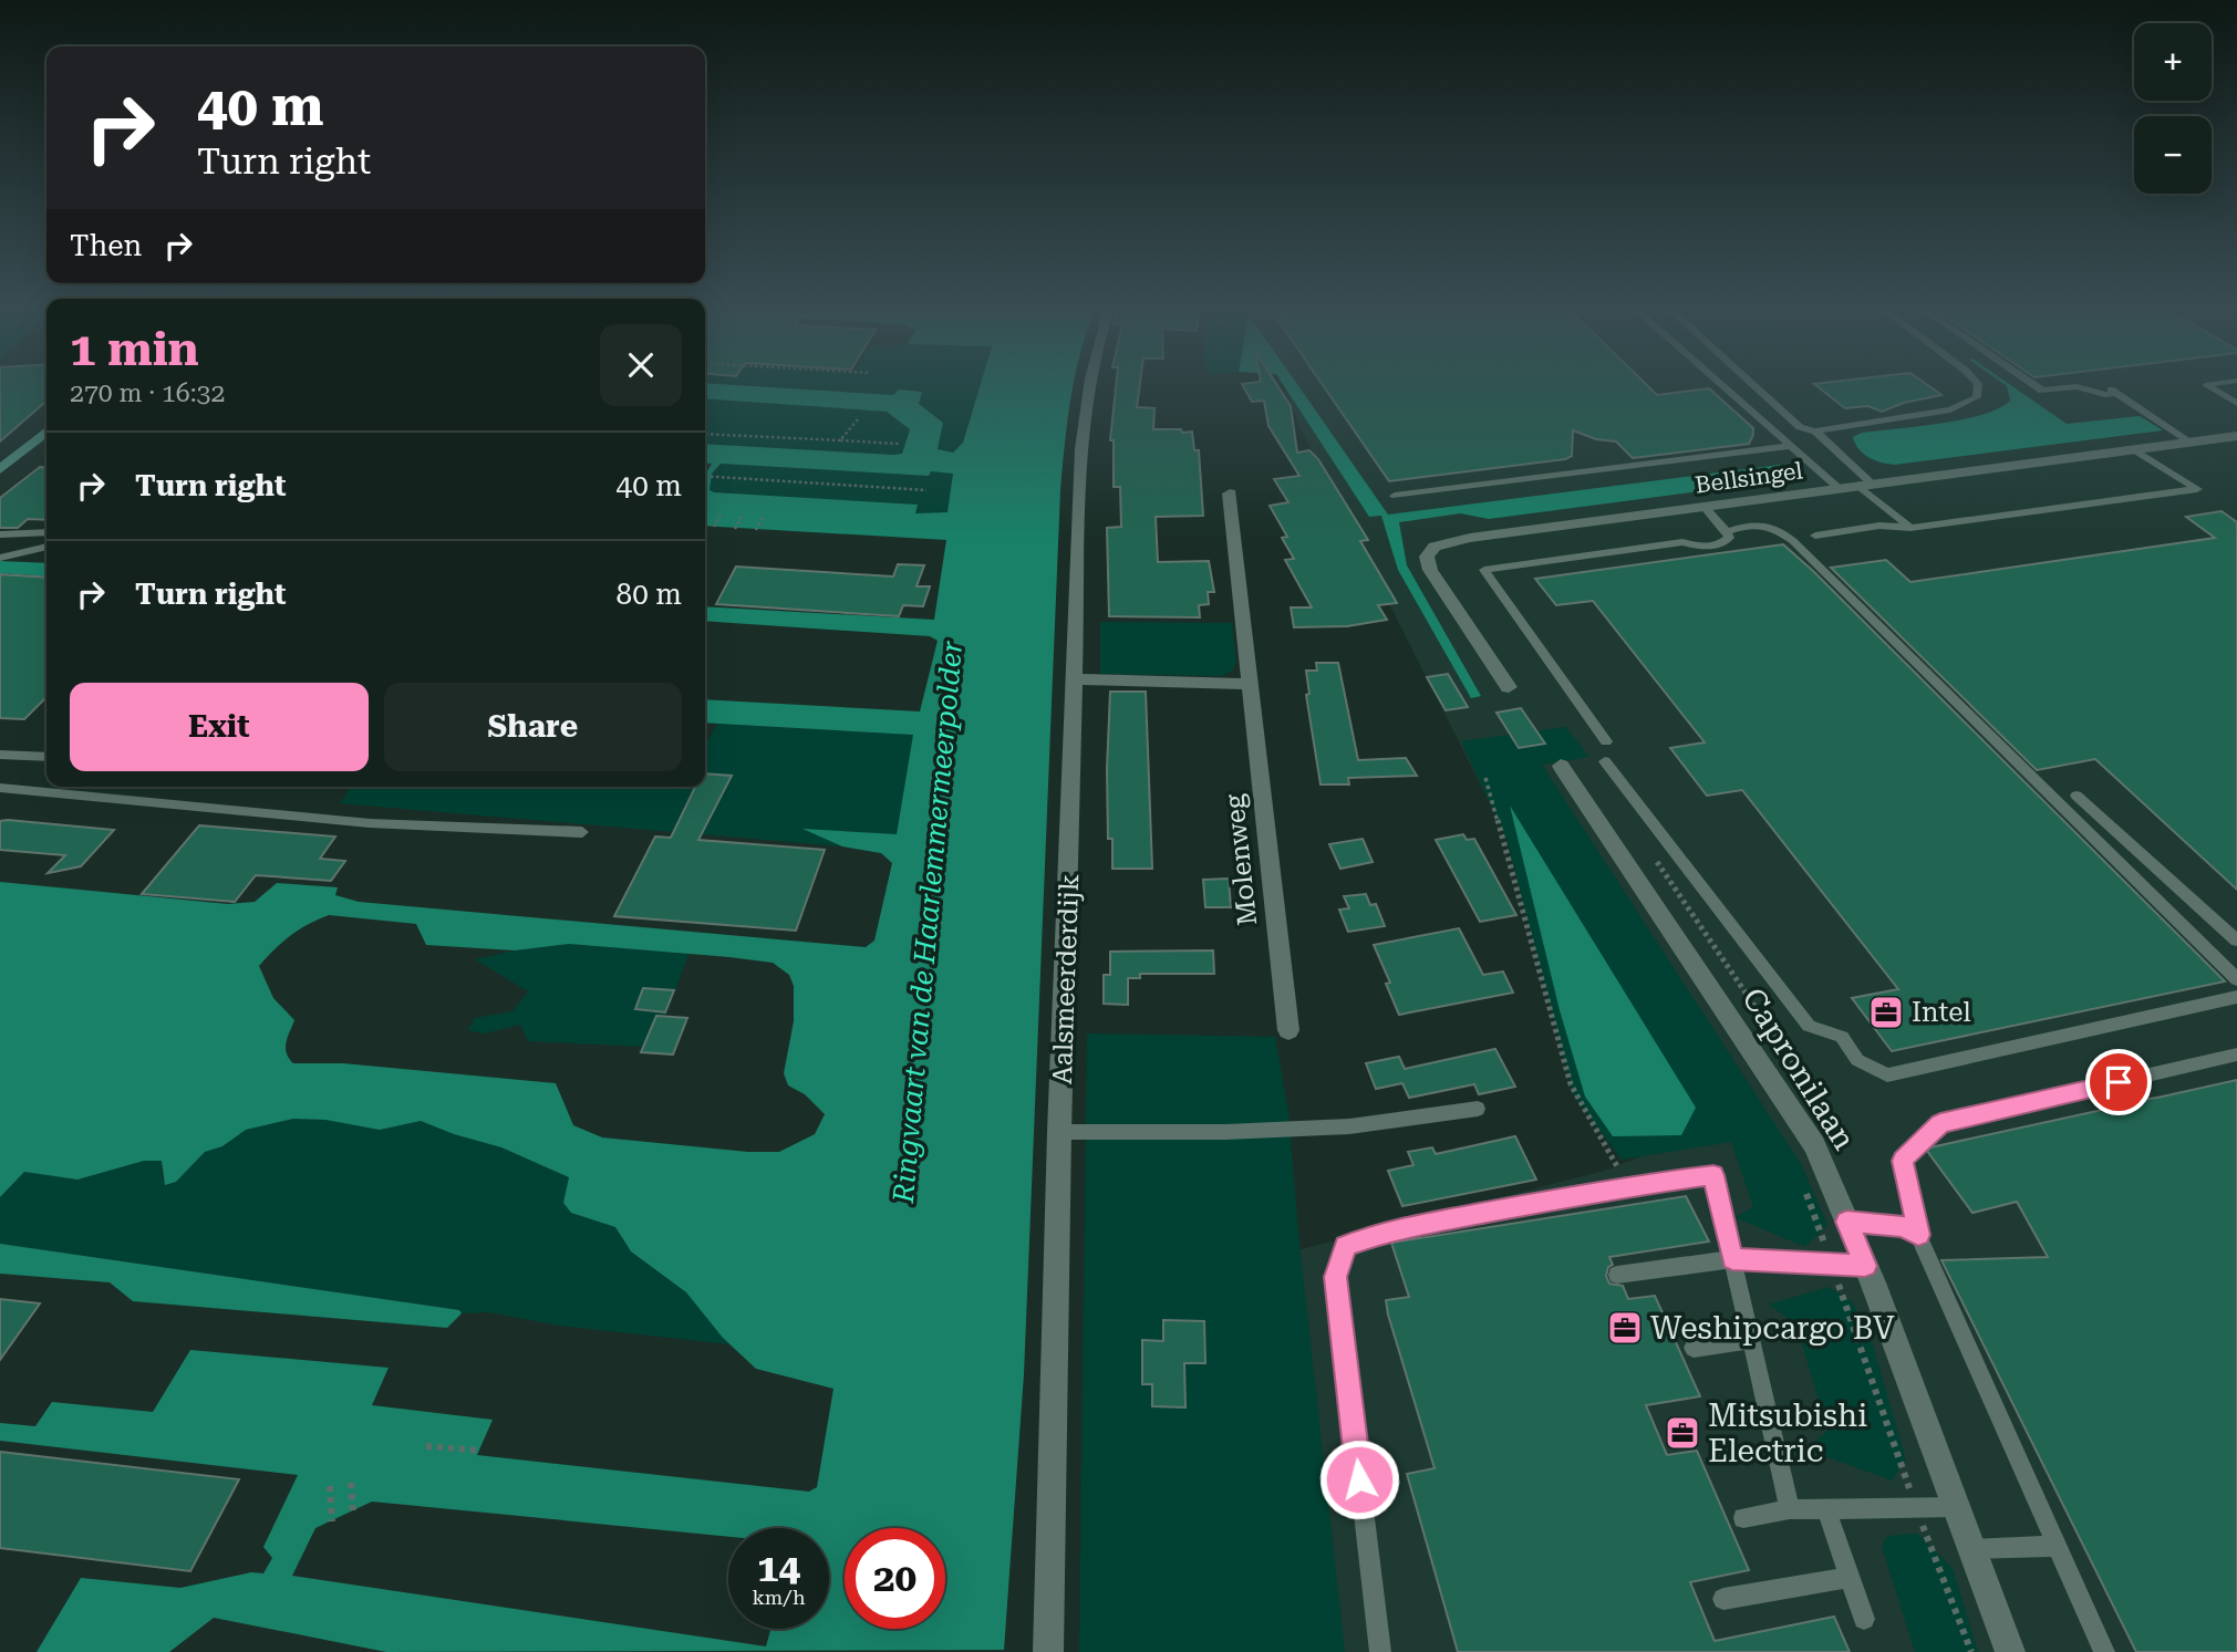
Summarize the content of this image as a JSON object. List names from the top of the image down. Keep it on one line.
{"streets":{"street":["Bellsingel","Molenweg","Aalsmeerderdijk","Capronilaan"]},"water":["Ringvaart van de Haarlemmermeerpolder"],"places":{"office":["Intel","Weshipcargo BV","Mitsubishi Electric"]},"page":{"map_buttons":["+","−"],"turn":["40 m","Turn right"],"then":"Then","heading":["1 min","270 m · 16:32"],"list":[{"name":"Turn right","value":"40 m"},{"name":"Turn right","value":"80 m"}],"buttons":["Exit","Share"],"speed":"14 km/h","limit":"20"}}
